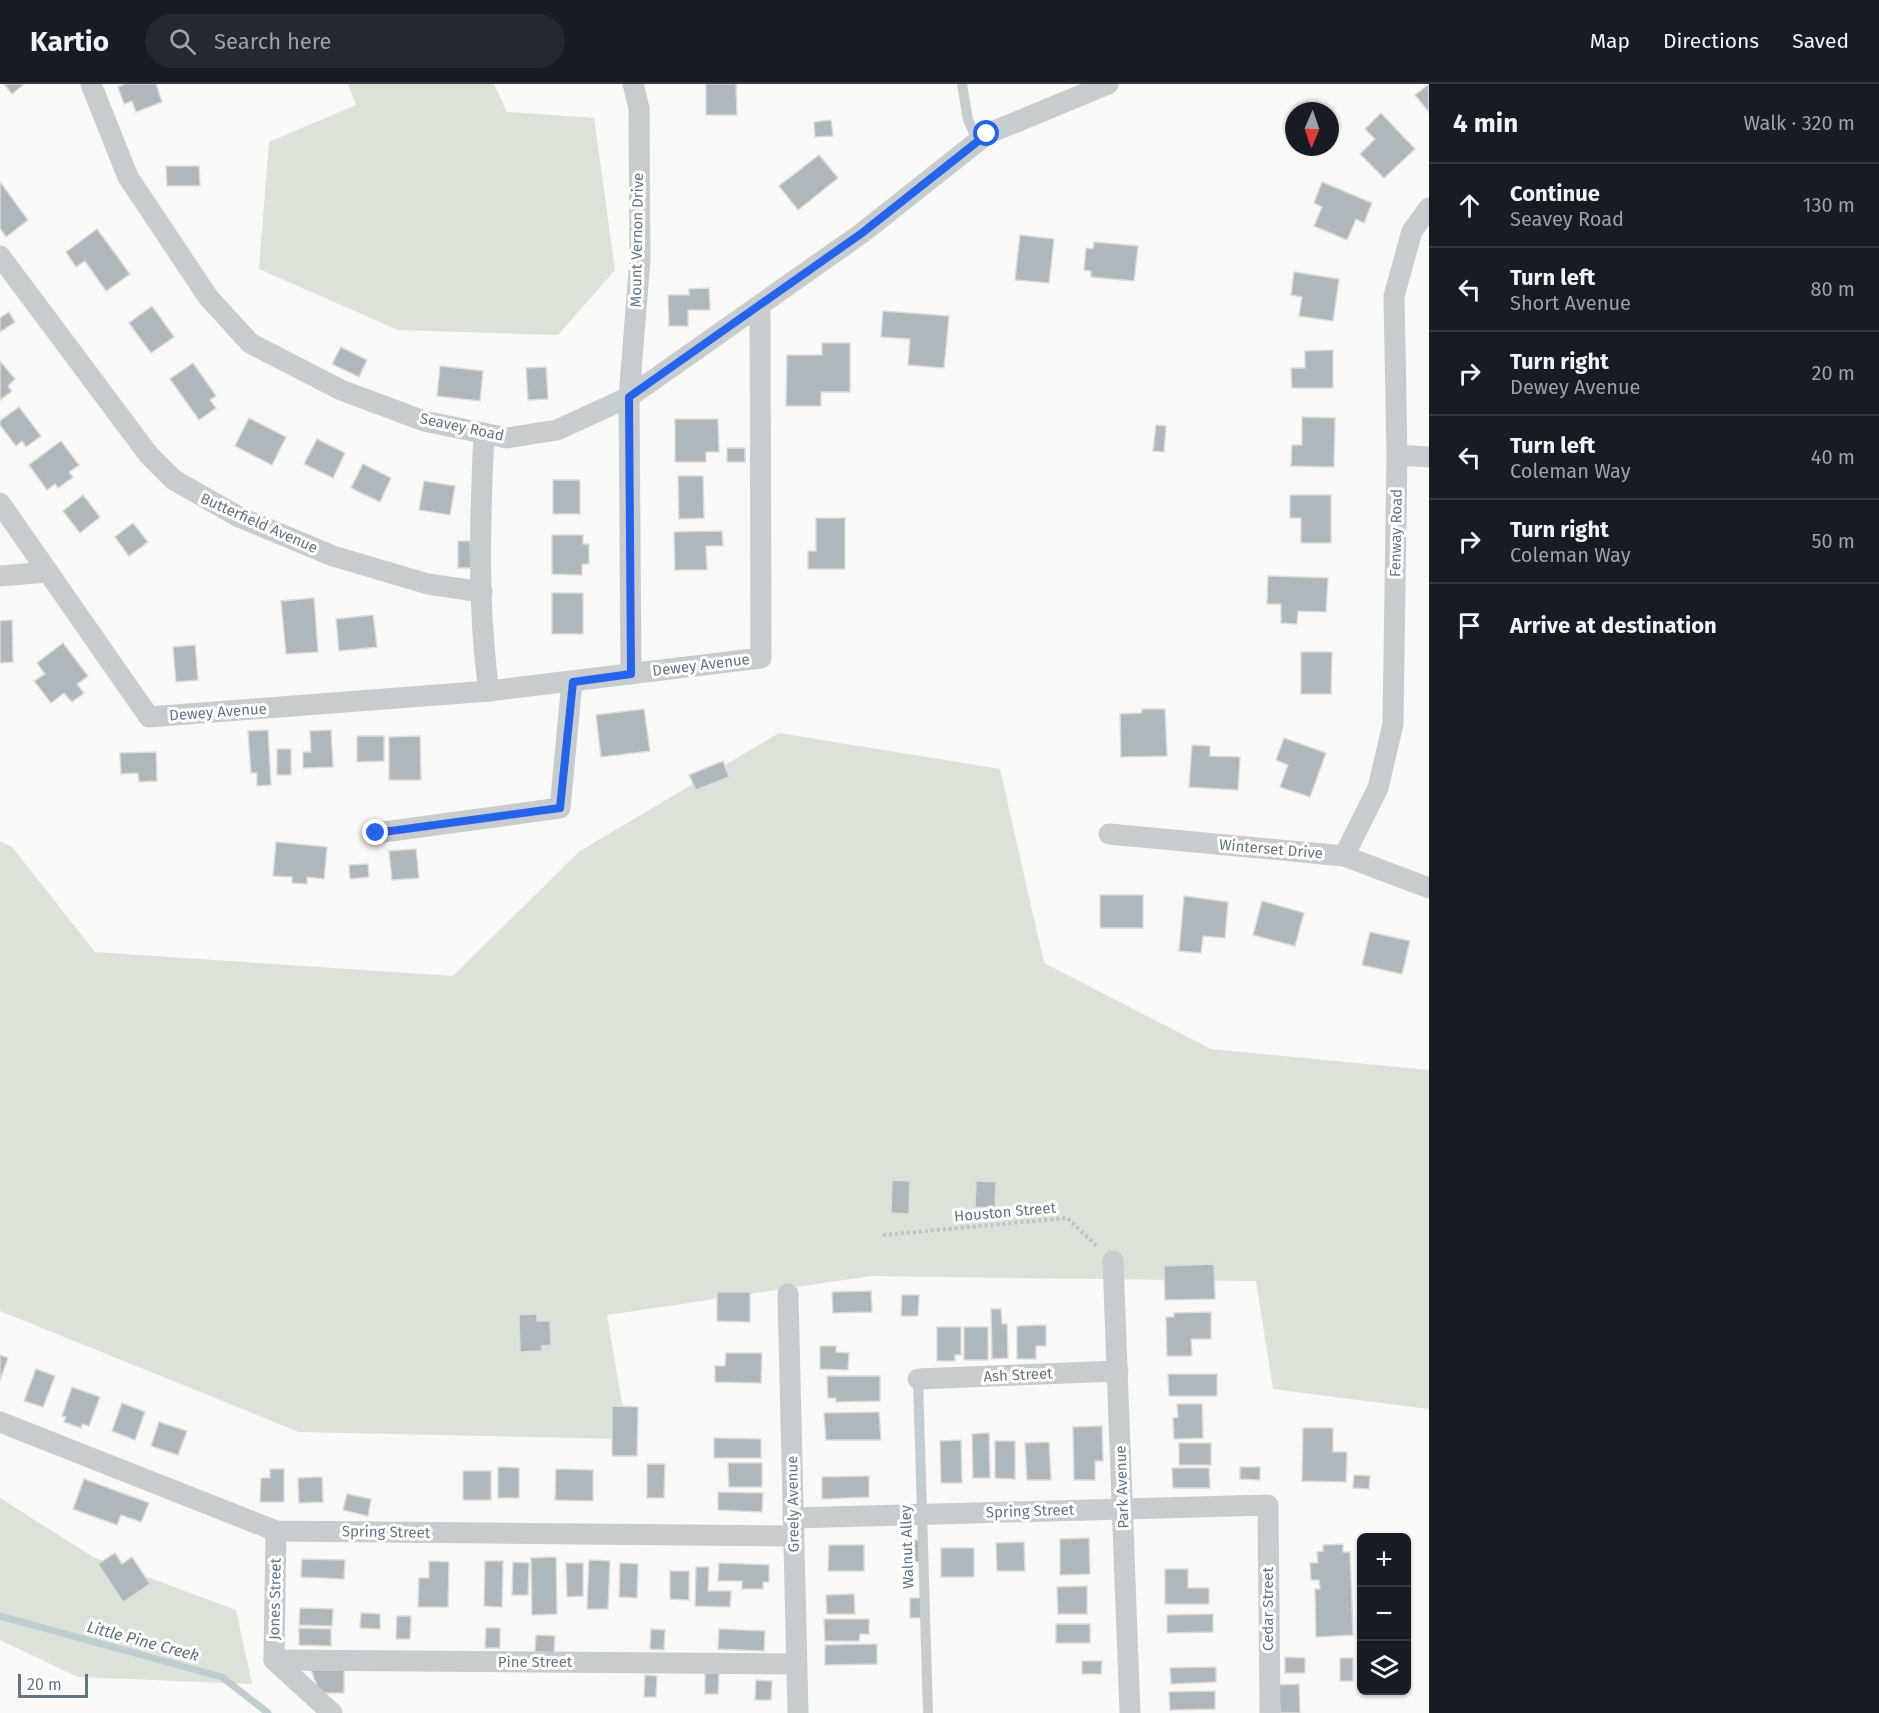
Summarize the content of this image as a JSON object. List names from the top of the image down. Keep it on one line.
{"streets":{"street":["Mount Vernon Drive","Seavey Road","Butterfield Avenue","Fenway Road","Dewey Avenue","Winterset Drive","Ash Street","Park Avenue","Greely Avenue","Spring Street","Jones Street","Cedar Street","Pine Street"],"lane":["Walnut Alley"],"path":["Houston Street"]},"crossings":[["Mount Vernon Drive","Seavey Road"],["Mount Vernon Drive","Dewey Avenue"],["Seavey Road","Dewey Avenue"],["Fenway Road","Winterset Drive"],["Houston Street","Park Avenue"],["Ash Street","Park Avenue"],["Ash Street","Walnut Alley"],["Park Avenue","Spring Street"],["Greely Avenue","Spring Street"],["Greely Avenue","Pine Street"],["Spring Street","Walnut Alley"],["Spring Street","Jones Street"],["Spring Street","Cedar Street"],["Jones Street","Pine Street"]],"water":["Little Pine Creek"],"scale_bar":"20 m","north":"bottom","page":{"header":"Kartio","search":"Search here","nav":["Map","Directions","Saved"],"heading":["4 min","Walk · 320 m"],"list":[["Continue","Seavey Road","130 m"],["Turn left","Short Avenue","80 m"],["Turn right","Dewey Avenue","20 m"],["Turn left","Coleman Way","40 m"],["Turn right","Coleman Way","50 m"],"Arrive at destination"],"map_buttons":["+","−"],"scale":"20 m"}}
